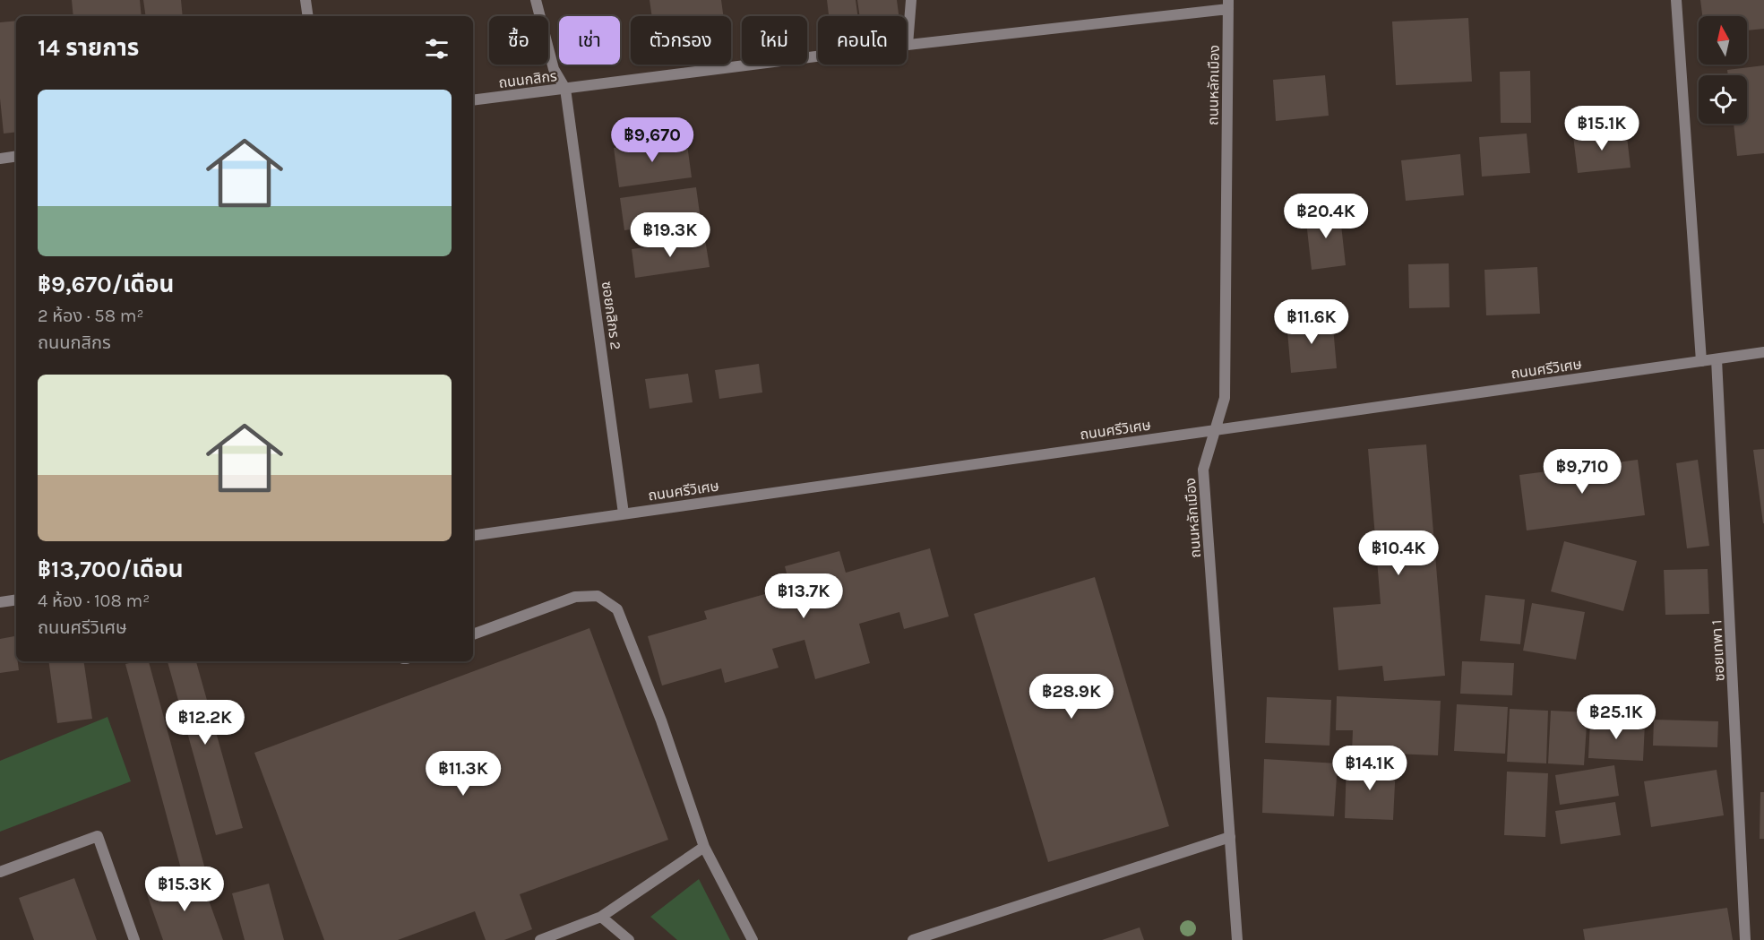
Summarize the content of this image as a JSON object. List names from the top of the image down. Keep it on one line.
{"streets":{"street":["ถนนกสิกร","ถนนหลักเมือง","ซอยกสิกร 2","ถนนศรีวิเศษ","ซอยเทพา 1"]},"crossings":[["ถนนกสิกร","ถนนหลักเมือง"],["ถนนกสิกร","ซอยกสิกร 2"],["ถนนหลักเมือง","ถนนศรีวิเศษ"],["ซอยกสิกร 2","ถนนศรีวิเศษ"],["ถนนศรีวิเศษ","ซอยเทพา 1"]],"north":"top","page":{"chip":["ซื้อ","เช่า","ตัวกรอง","ใหม่","คอนโด"],"heading":"14 รายการ","list":[{"name":"฿9,670/เดือน","note":"2 ห้อง · 58 m² · ถนนกสิกร"},{"name":"฿13,700/เดือน","note":"4 ห้อง · 108 m² · ถนนศรีวิเศษ"}],"price":["฿15.1K","฿9,670","฿20.4K","฿19.3K","฿11.6K","฿9,710","฿10.4K","฿13.7K","฿28.9K","฿25.1K","฿12.2K","฿14.1K","฿11.3K","฿15.3K"]}}
